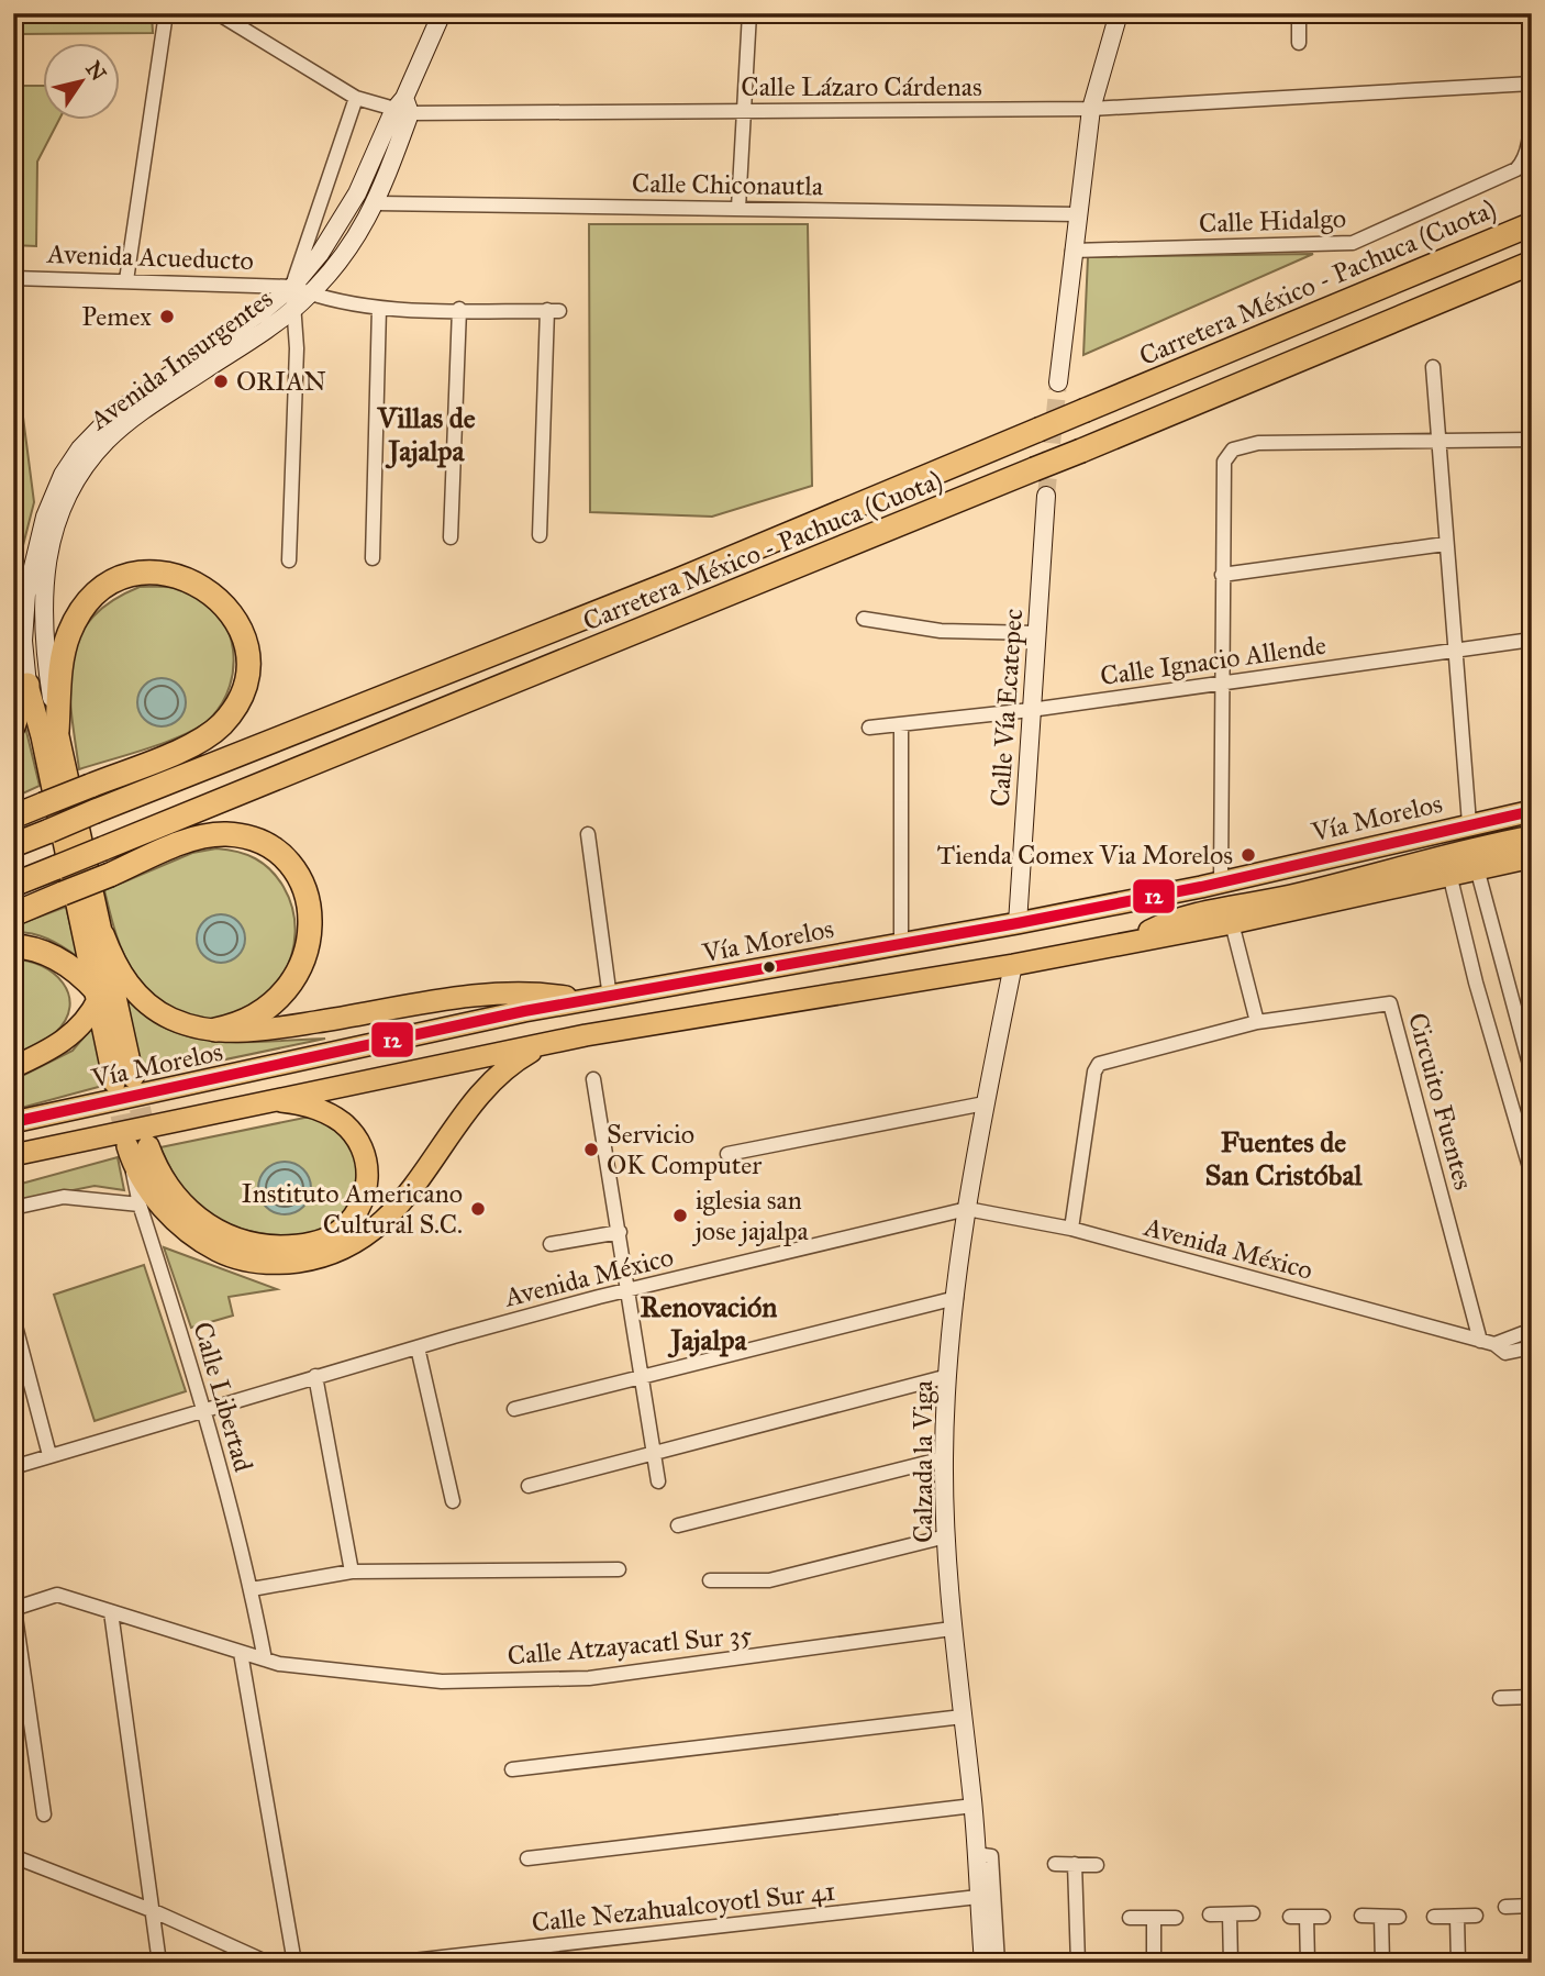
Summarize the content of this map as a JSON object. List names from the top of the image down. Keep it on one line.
{"streets":{"highway":["Carretera México - Pachuca (Cuota)"],"main road":["Avenida Insurgentes","Calle Vía Ecatepec","Vía Morelos","Calzada la Viga"],"street":["Calle Lázaro Cárdenas","Calle Chiconautla","Calle Hidalgo","Avenida Acueducto","Calle Ignacio Allende","Circuito Fuentes","Avenida México","Calle Libertad","Calle Atzayacatl Sur 35","Calle Nezahualcoyotl Sur 41"]},"crossings":[["Calle Lázaro Cárdenas","Avenida Insurgentes"],["Calle Chiconautla","Avenida Insurgentes"],["Avenida Acueducto","Avenida Insurgentes"],["Calle Ignacio Allende","Calle Vía Ecatepec"],["Calle Vía Ecatepec","Vía Morelos"],["Circuito Fuentes","Avenida México"],["Avenida México","Calle Libertad"],["Avenida México","Calzada la Viga"],["Calle Libertad","Calle Atzayacatl Sur 35"],["Calzada la Viga","Calle Atzayacatl Sur 35"],["Calzada la Viga","Calle Nezahualcoyotl Sur 41"]],"districts":["Villas de Jajalpa","Fuentes de San Cristóbal","Renovación Jajalpa"],"places":["Pemex","ORIAN","Tienda Comex Via Morelos","Servicio OK Computer","Instituto Americano Cultural S.C.","iglesia san jose jajalpa"],"lines":["transit line 12"],"north":"top right"}
